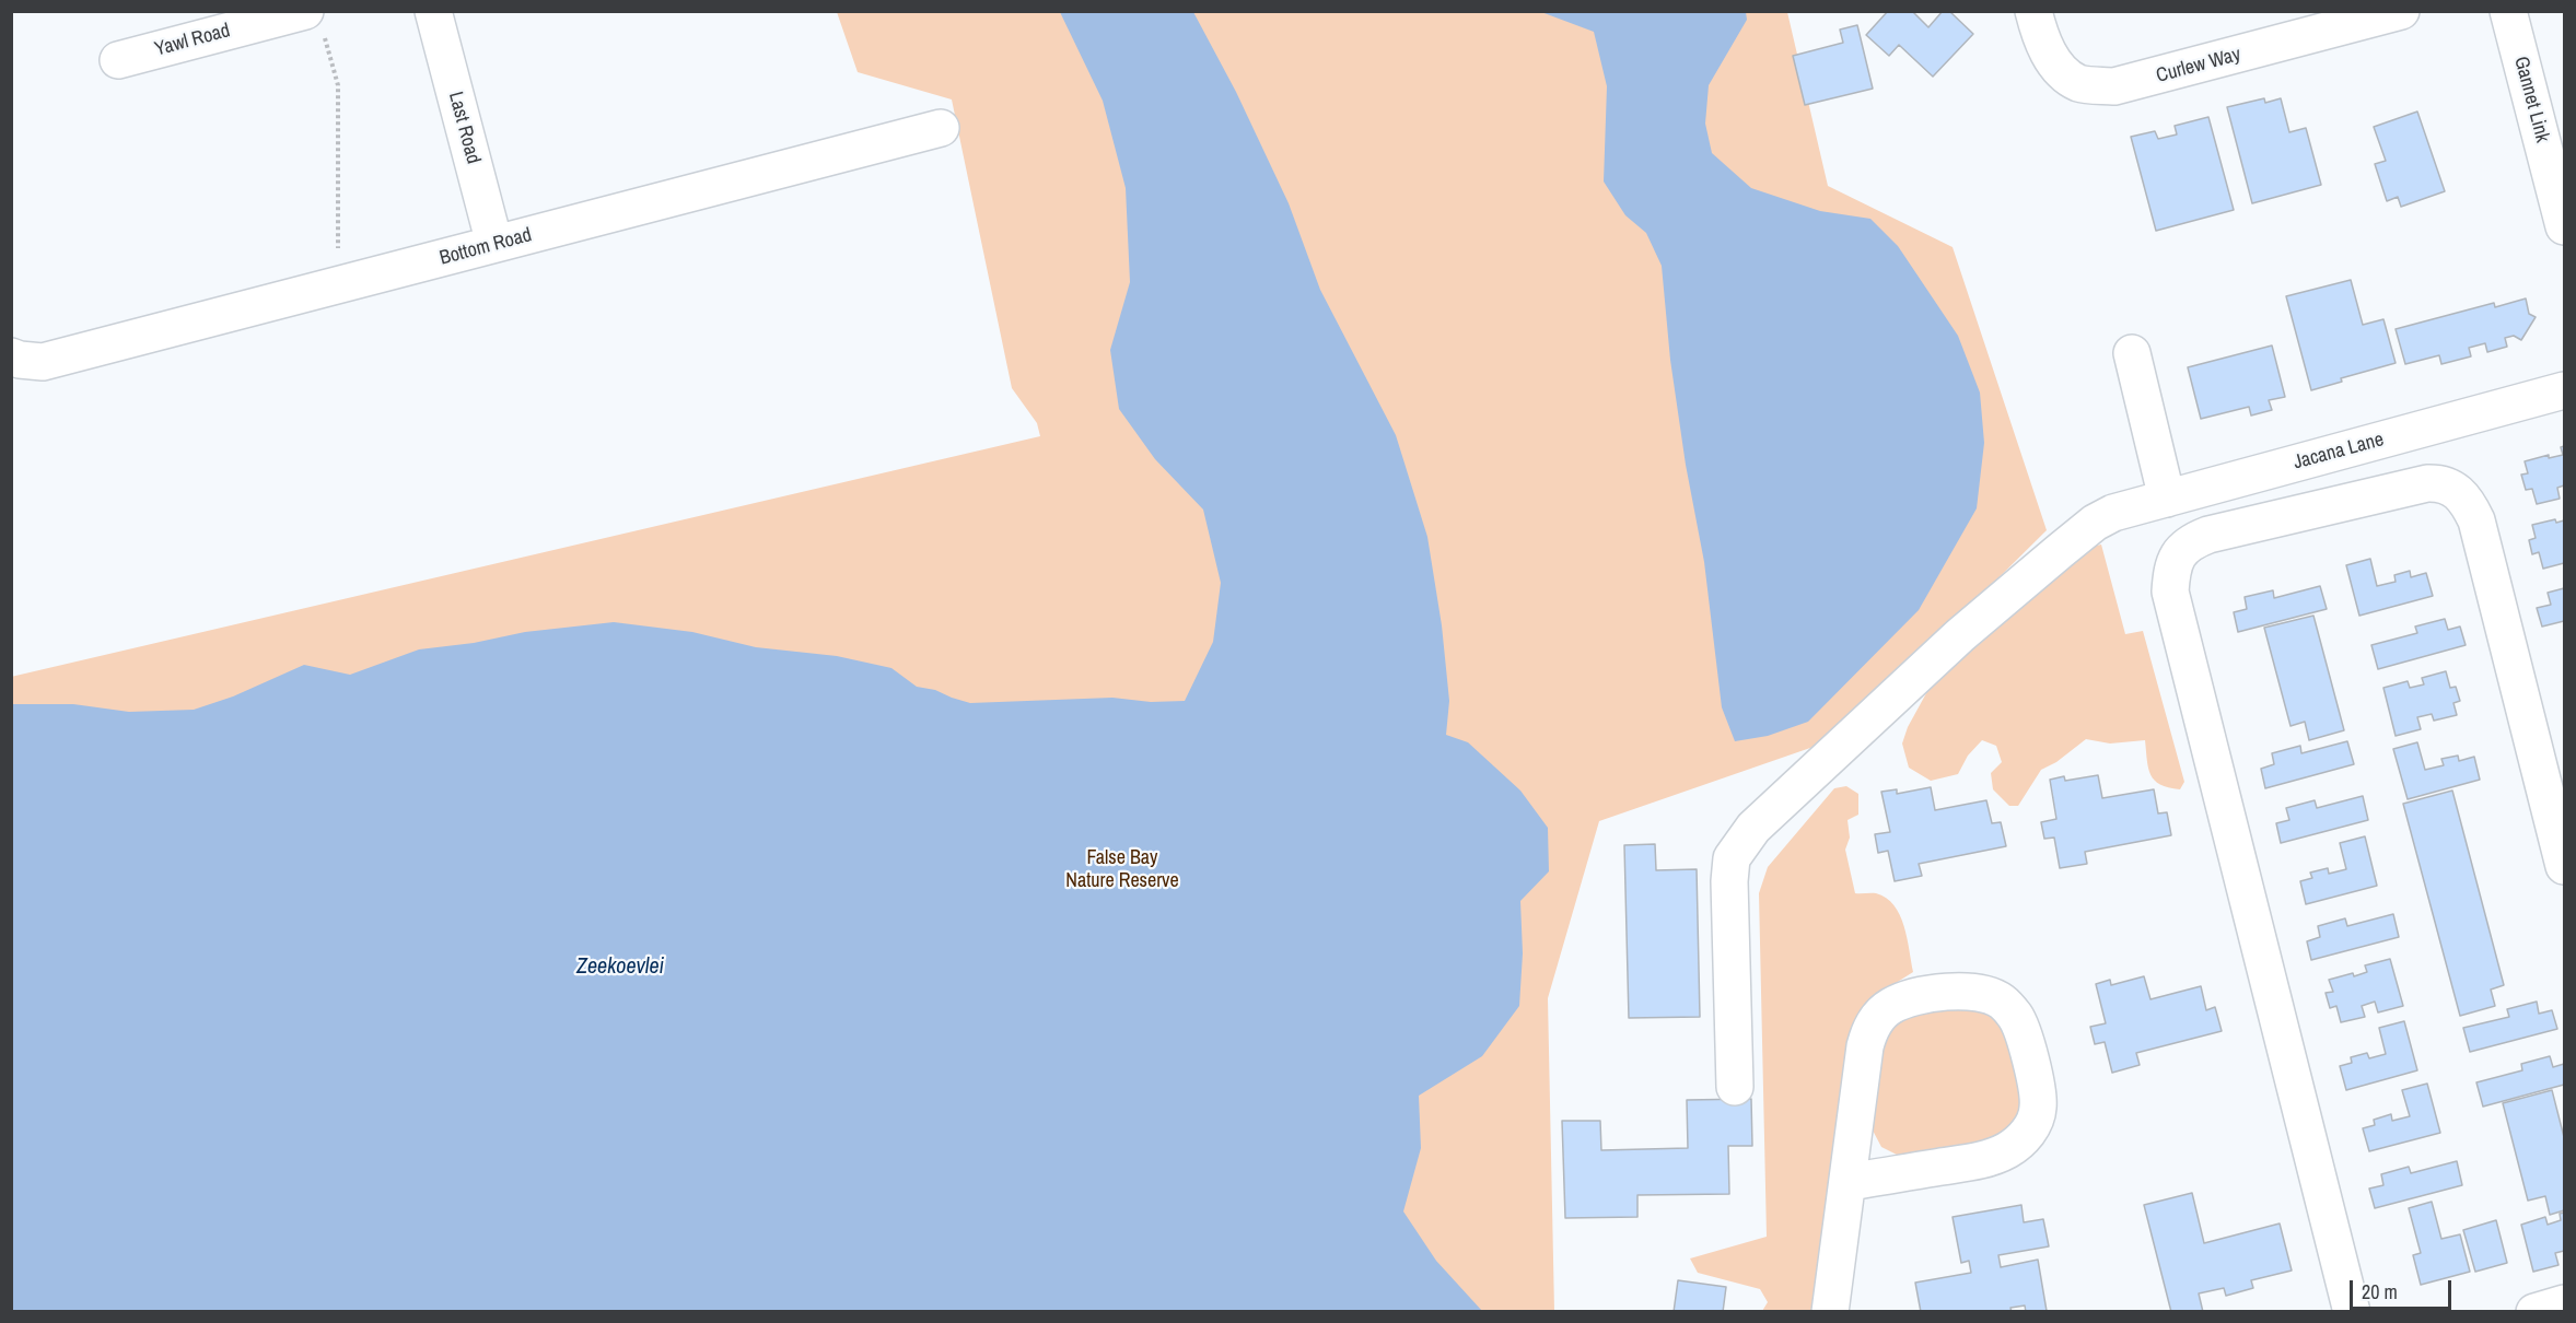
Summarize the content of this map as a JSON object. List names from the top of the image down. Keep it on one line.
{"streets":{"street":["Yawl Road","Curlew Way","Gannet Link","Last Road","Bottom Road","Jacana Lane"]},"crossings":[["Last Road","Bottom Road"]],"water":["Zeekoevlei"],"parks":["False Bay Nature Reserve"],"scale_bar":"20 m"}
